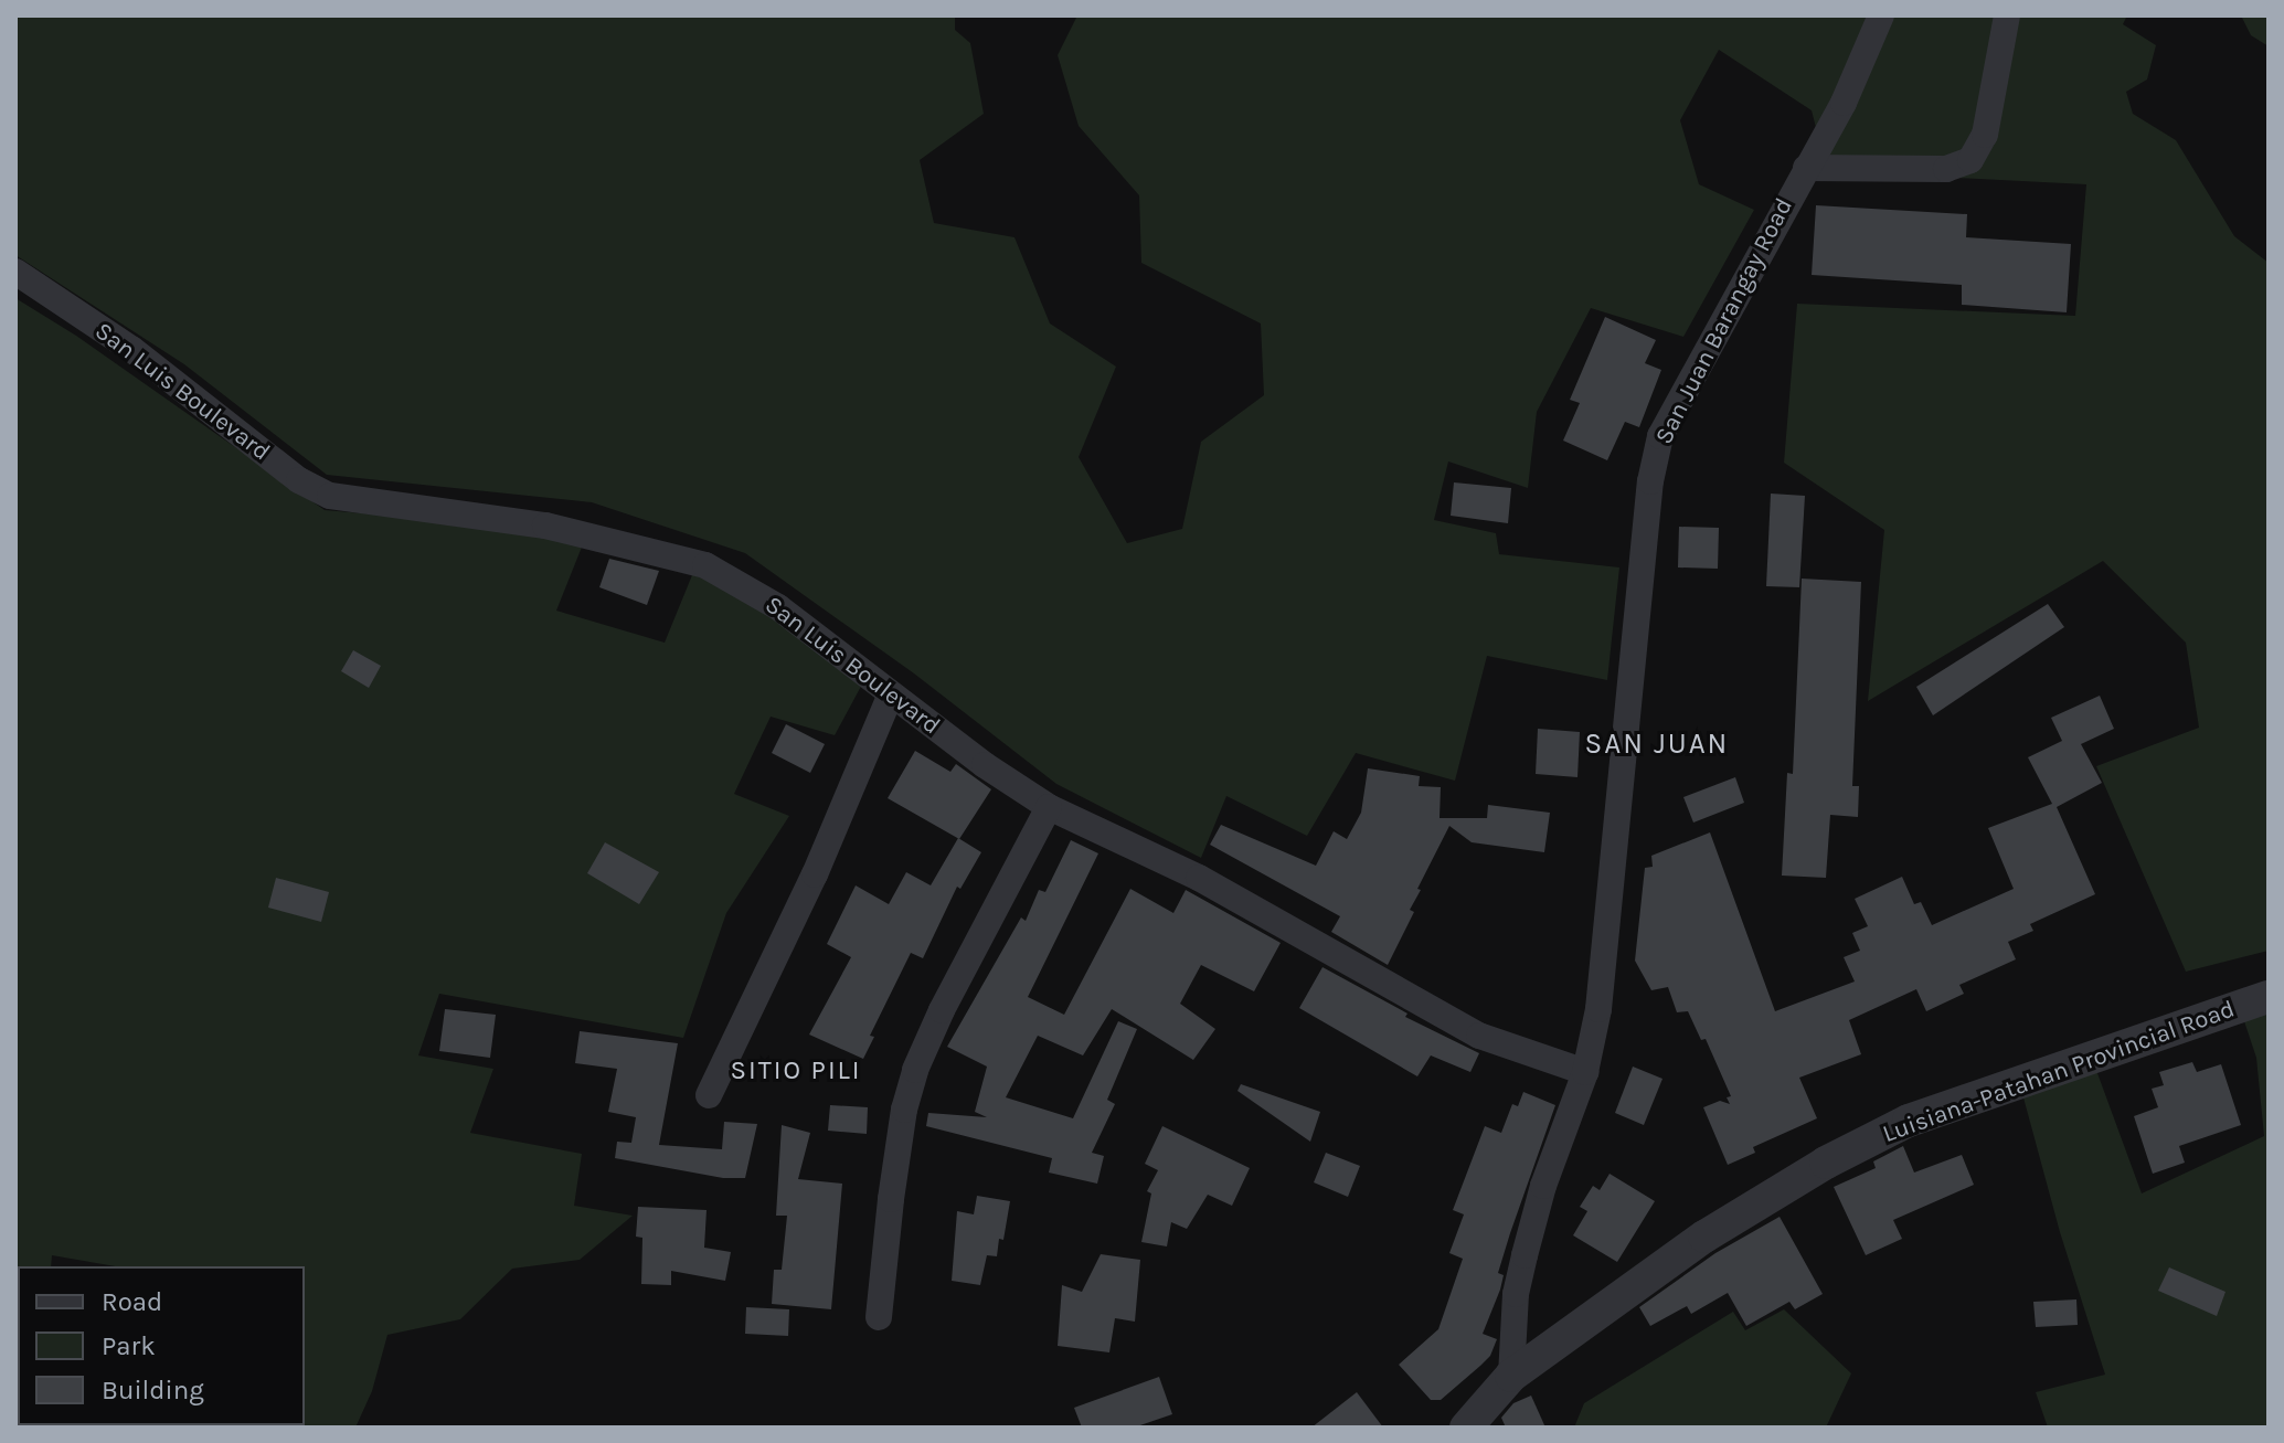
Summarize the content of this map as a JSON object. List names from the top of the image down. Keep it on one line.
{"streets":{"street":["San Juan Barangay Road","San Luis Boulevard","Luisiana-Patahan Provincial Road"]},"crossings":[["San Juan Barangay Road","San Luis Boulevard"],["San Juan Barangay Road","Luisiana-Patahan Provincial Road"]],"districts":["SAN JUAN","SITIO PILI"],"legend":["Road","Park","Building"]}
